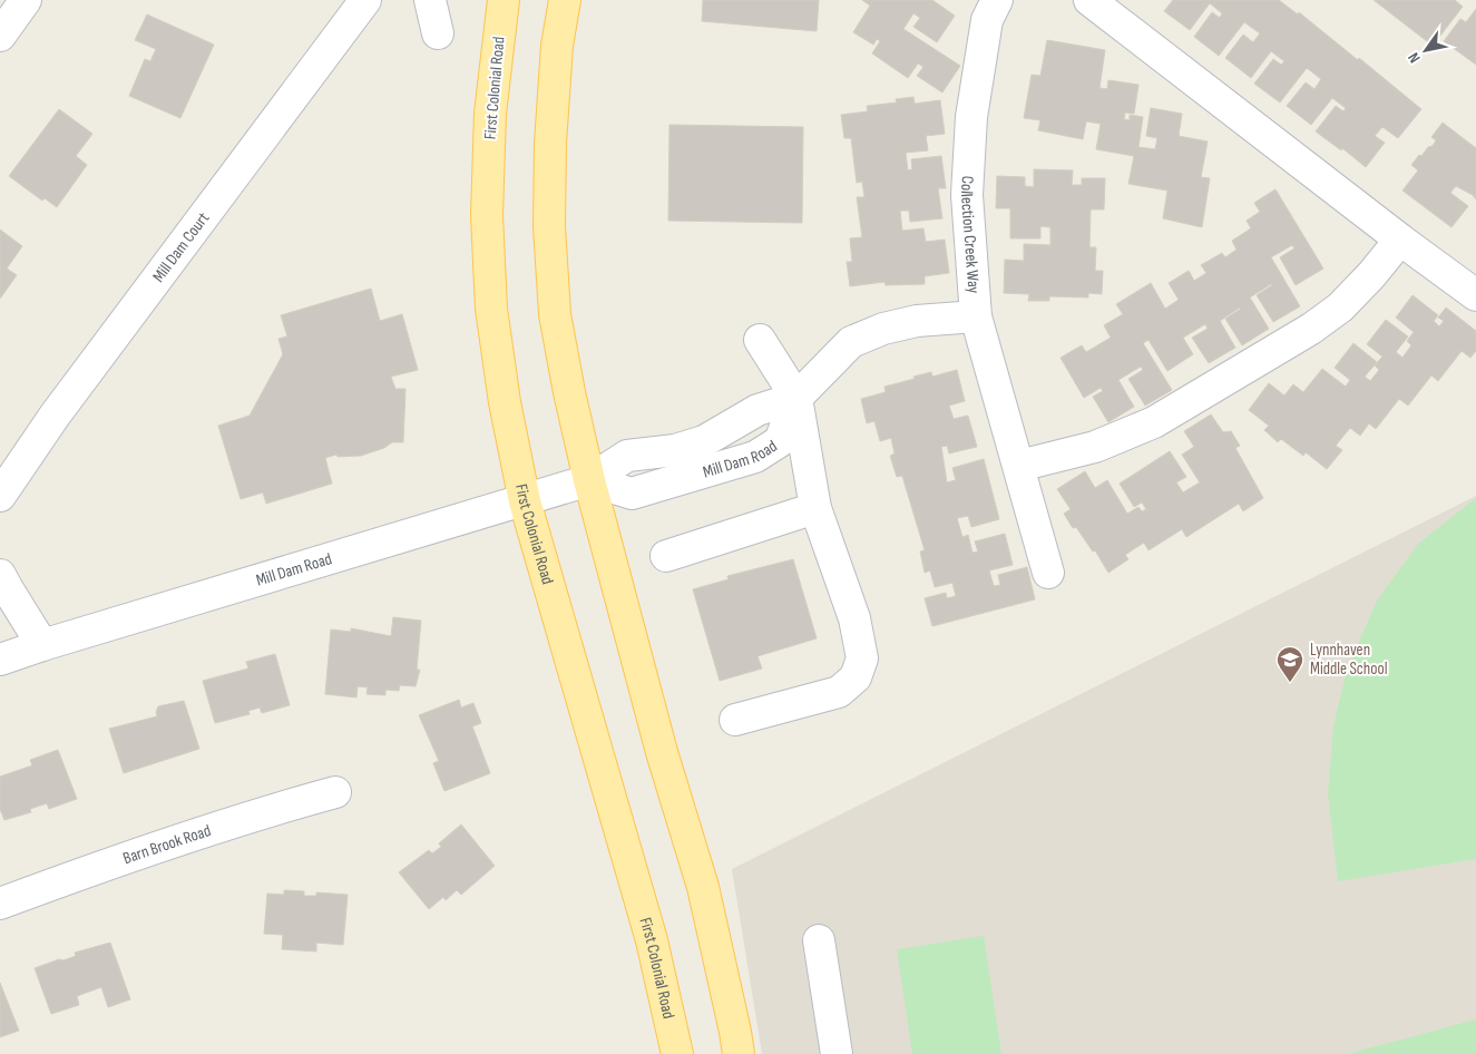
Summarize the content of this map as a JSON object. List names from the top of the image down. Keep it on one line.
{"streets":{"main road":["First Colonial Road"],"street":["Collection Creek Way","Mill Dam Court","Mill Dam Road","Barn Brook Road"]},"crossings":[["First Colonial Road","Mill Dam Road"],["Collection Creek Way","Mill Dam Road"]],"places":{"school or university":["Lynnhaven Middle School"]},"north":"bottom left"}
